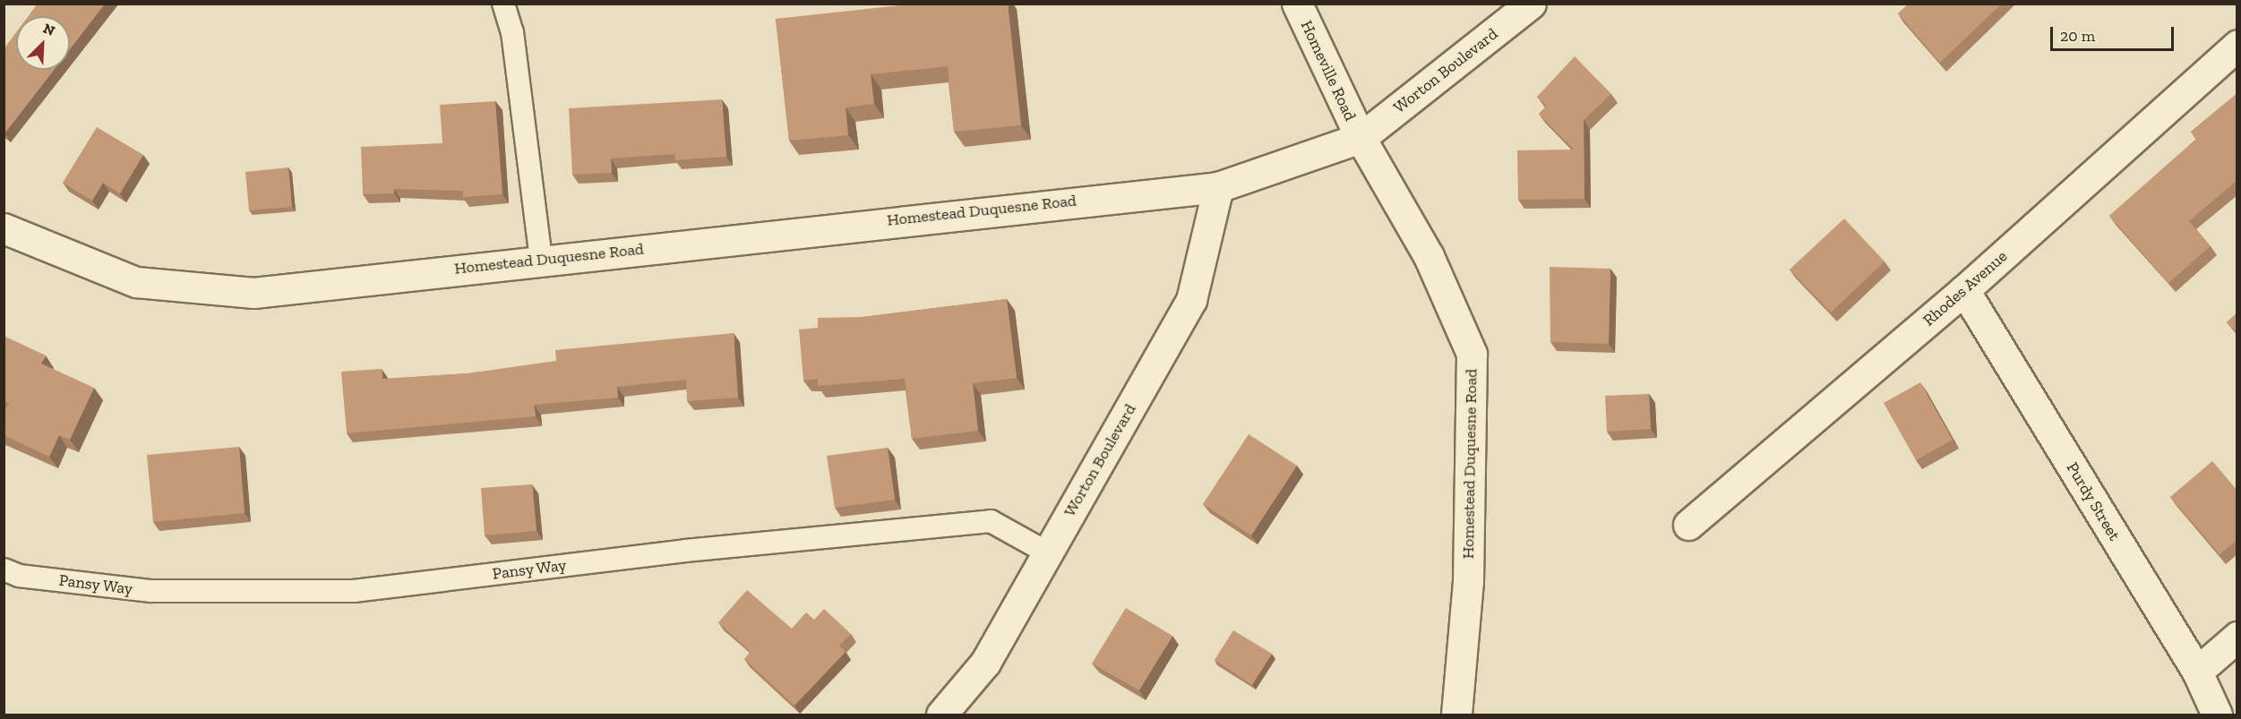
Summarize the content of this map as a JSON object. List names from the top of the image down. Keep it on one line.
{"streets":{"street":["Homeville Road","Worton Boulevard","Homestead Duquesne Road","Rhodes Avenue","Purdy Street"],"lane":["Pansy Way"]},"crossings":[["Homeville Road","Worton Boulevard"],["Homeville Road","Homestead Duquesne Road"],["Worton Boulevard","Homestead Duquesne Road"],["Worton Boulevard","Pansy Way"],["Rhodes Avenue","Purdy Street"]],"scale_bar":"20 m","north":"top right"}
